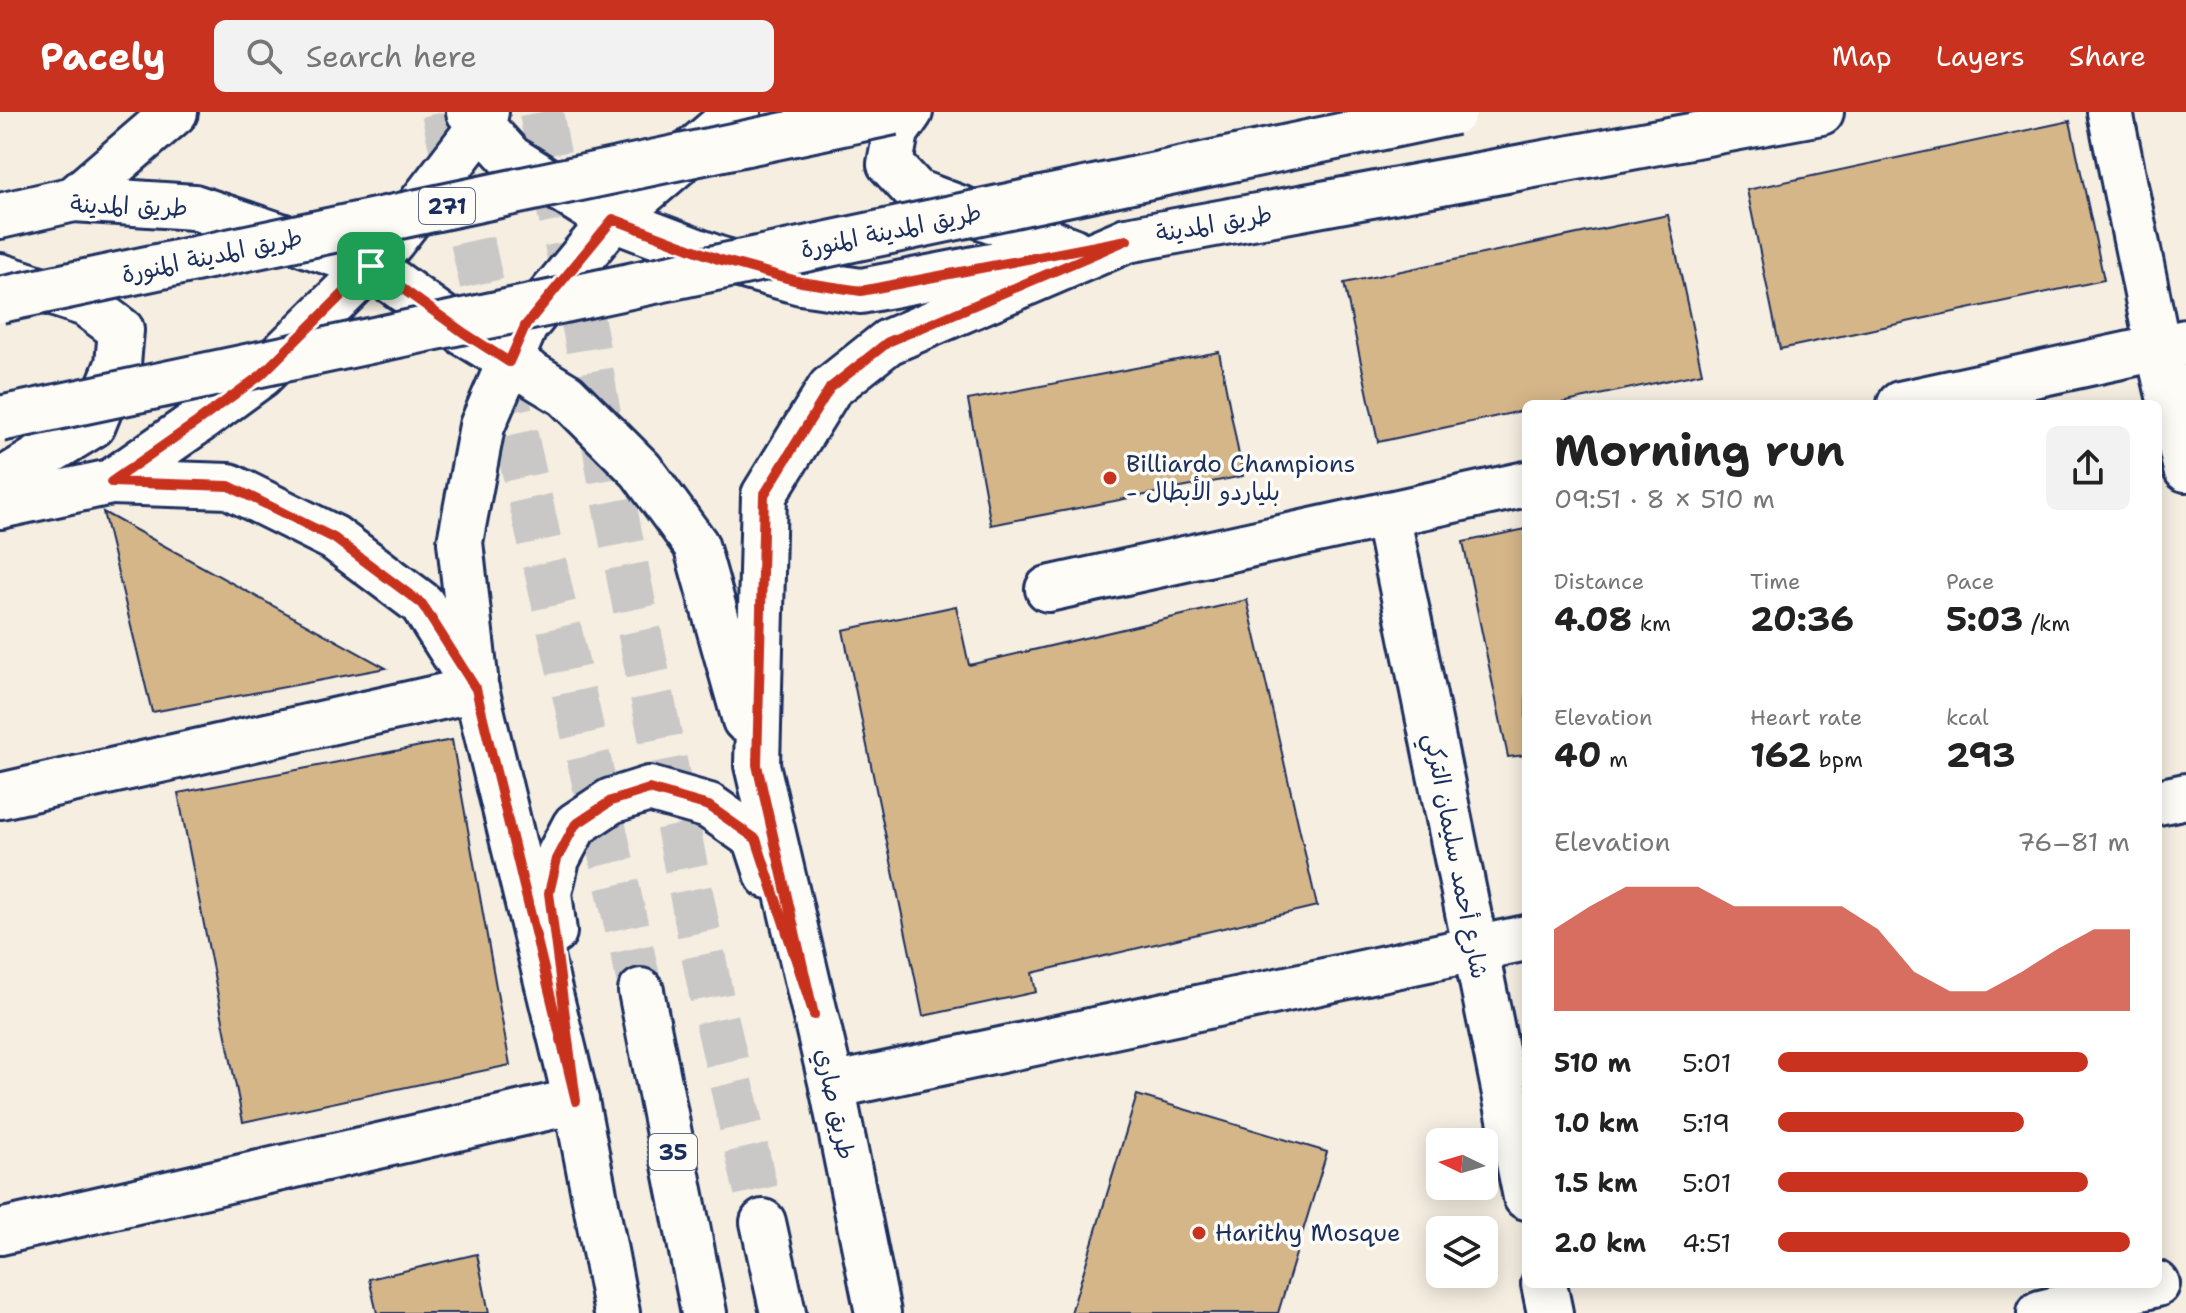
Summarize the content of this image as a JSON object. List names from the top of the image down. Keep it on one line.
{"streets":{"main road":["طريق المدينة","271","طريق المدينة المنورة","شارع أحمد سليمان التركي","طريق صاري","35"]},"crossings":[["طريق المدينة","طريق صاري"]],"places":["Billiardo Champions - بلياردو الأبطال","Harithy Mosque"],"north":"left","page":{"header":"Pacely","search":"Search here","nav":["Map","Layers","Share"],"heading":["Morning run","09:51 · 8 × 510 m"],"stats":[["Distance","4.08 km"],["Time","20:36"],["Pace","5:03 /km"],["Elevation","40 m"],["Heart rate","162 bpm"],["kcal","293"]],"chart":["Elevation","76–81 m"],"list":[{"name":"510 m","note":"5:01"},{"name":"1.0 km","note":"5:19"},{"name":"1.5 km","note":"5:01"},{"name":"2.0 km","note":"4:51"}]}}
